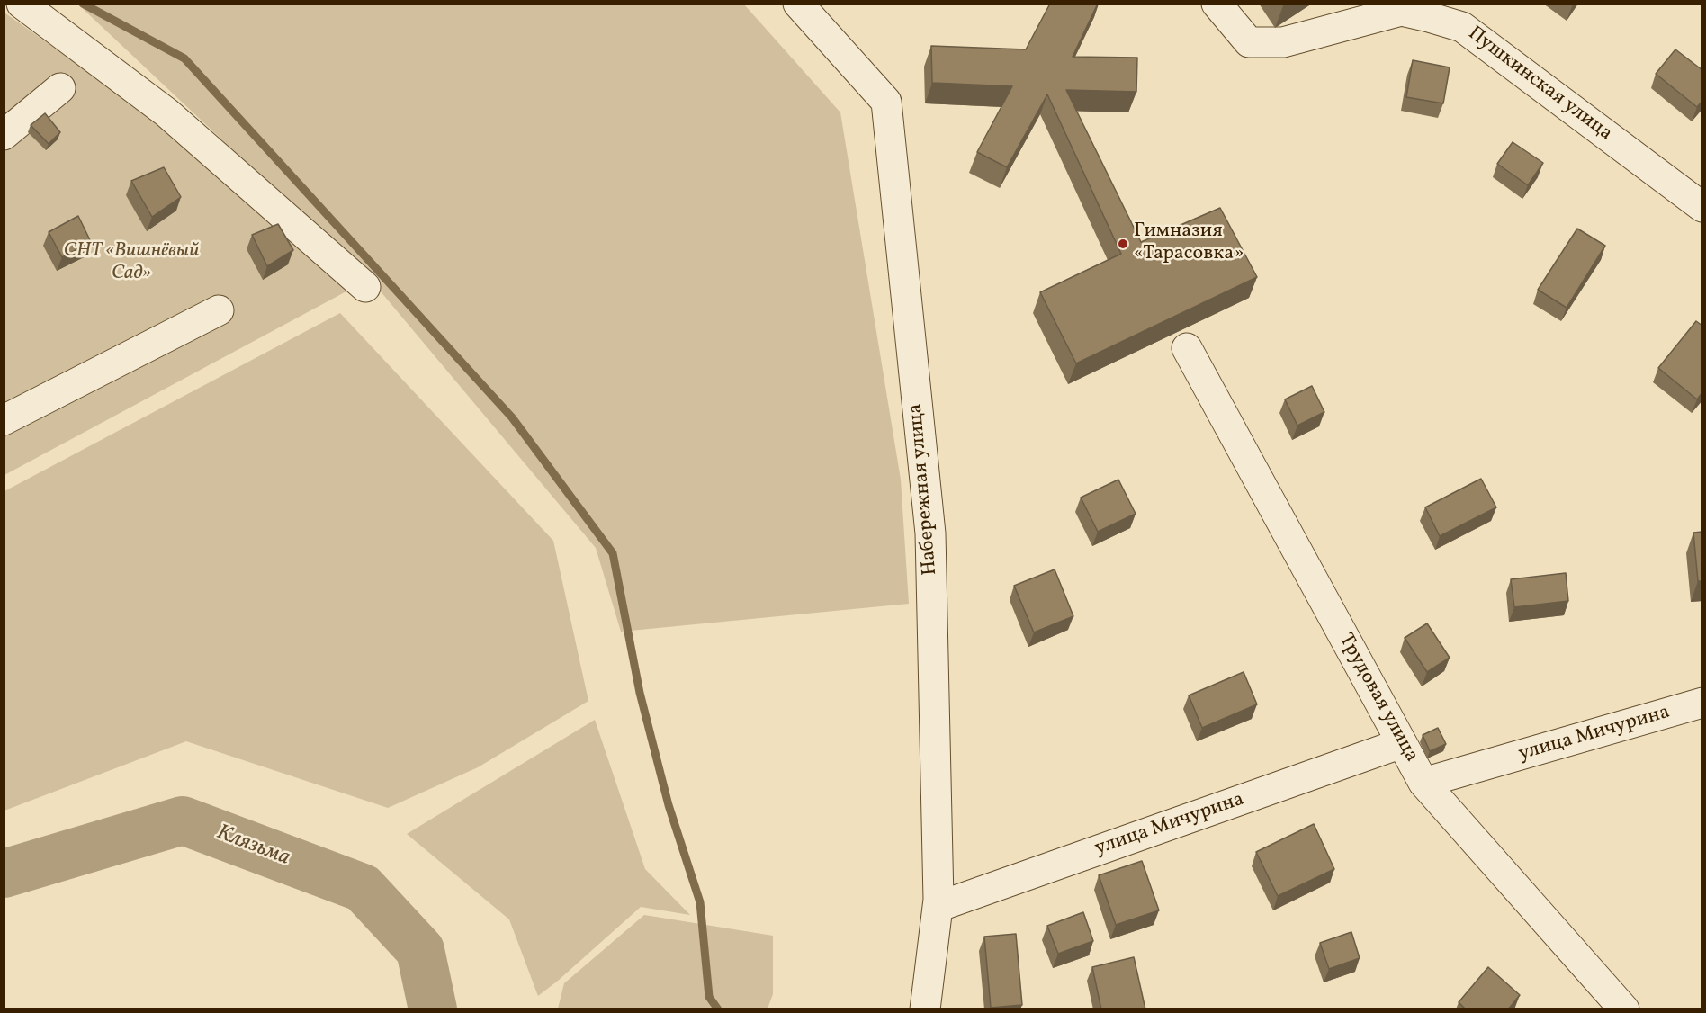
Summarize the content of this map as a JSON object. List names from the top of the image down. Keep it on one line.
{"streets":{"street":["Пушкинская улица","Набережная улица","Трудовая улица","улица Мичурина"]},"crossings":[["Набережная улица","улица Мичурина"],["Трудовая улица","улица Мичурина"]],"water":["Клязьма"],"parks":["СНТ «Вишнёвый Сад»"],"places":["Гимназия «Тарасовка»"]}
